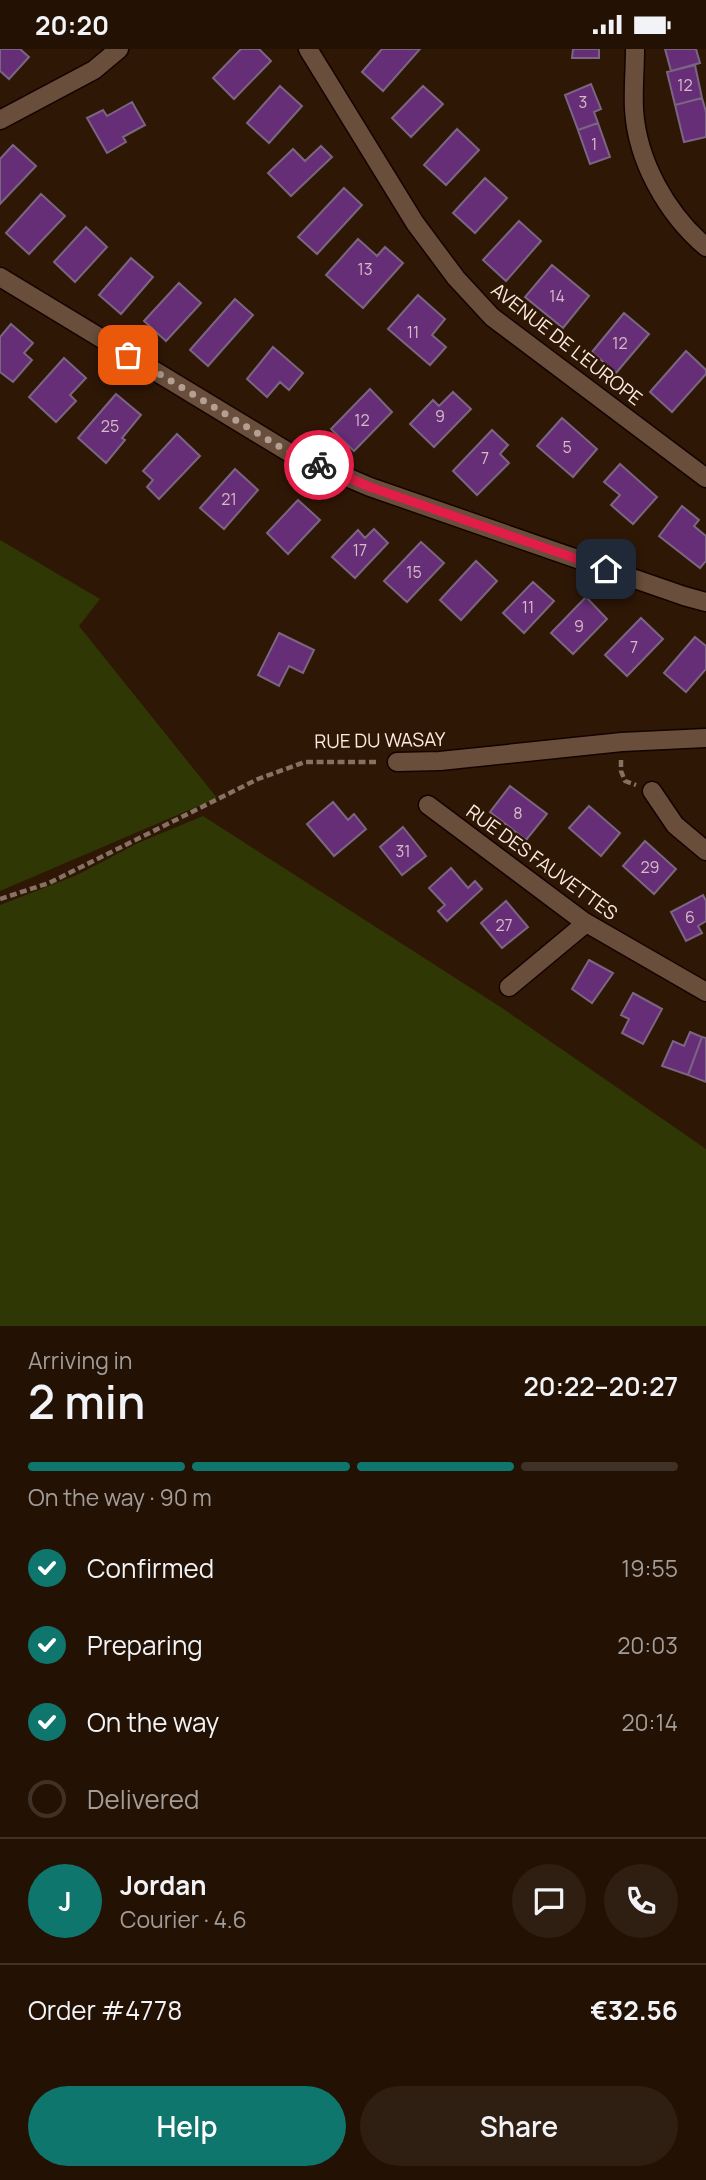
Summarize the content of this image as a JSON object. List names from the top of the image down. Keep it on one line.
{"streets":{"street":["AVENUE DE L'EUROPE","RUE DU WASAY","RUE DES FAUVETTES"]},"house_numbers":["12","3","1","13","14","11","12","9","12","25","5","7","21","17","15","11","9","7","8","31","29","6","27"],"page":{"status":"20:20","heading":["2 min","Arriving in","20:22–20:27"],"panel":["Jordan","Courier · 4.6","Order #4778","€32.56"],"bar":"On the way · 90 m","list":[["Confirmed","19:55"],["Preparing","20:03"],["On the way","20:14"],"Delivered"],"round":"J","buttons":["Help","Share"]}}
